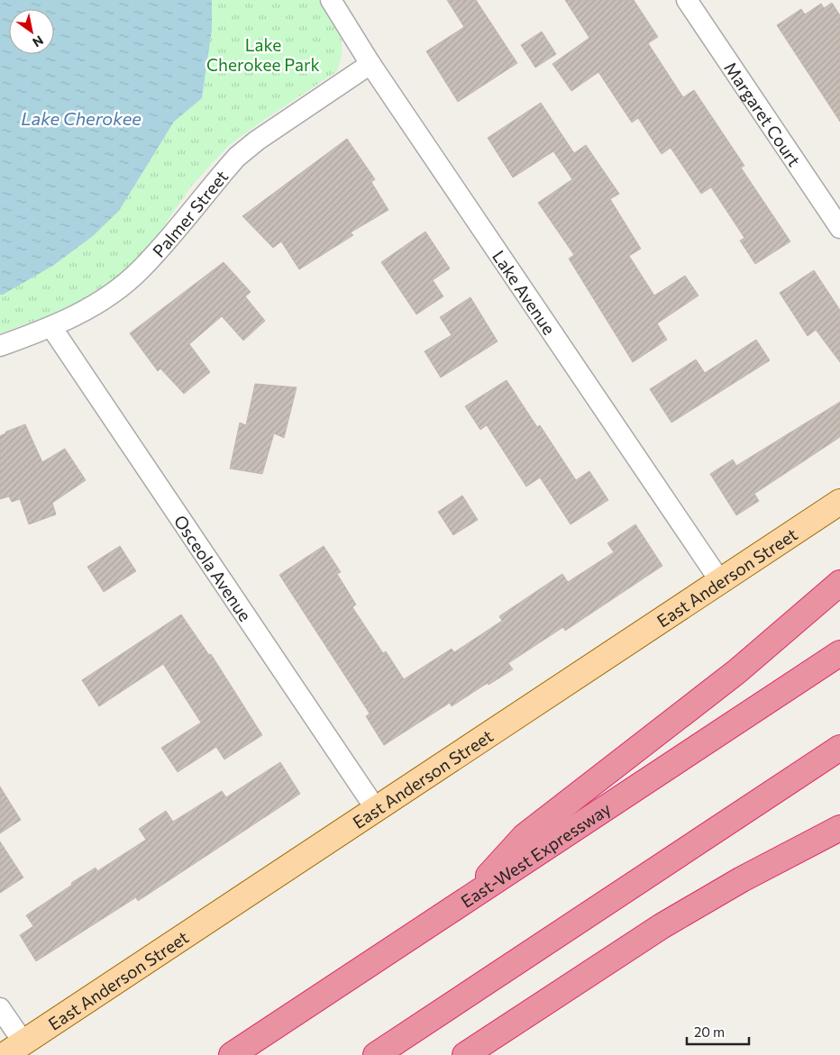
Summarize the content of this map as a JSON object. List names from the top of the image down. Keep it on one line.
{"streets":{"highway":["East-West Expressway"],"main road":["East Anderson Street"],"street":["Margaret Court","Palmer Street","Lake Avenue","Osceola Avenue"]},"crossings":[["Palmer Street","Lake Avenue"],["Palmer Street","Osceola Avenue"],["Lake Avenue","East Anderson Street"],["Osceola Avenue","East Anderson Street"]],"water":["Lake Cherokee"],"parks":["Lake Cherokee Park"],"scale_bar":"20 m","north":"bottom right"}
